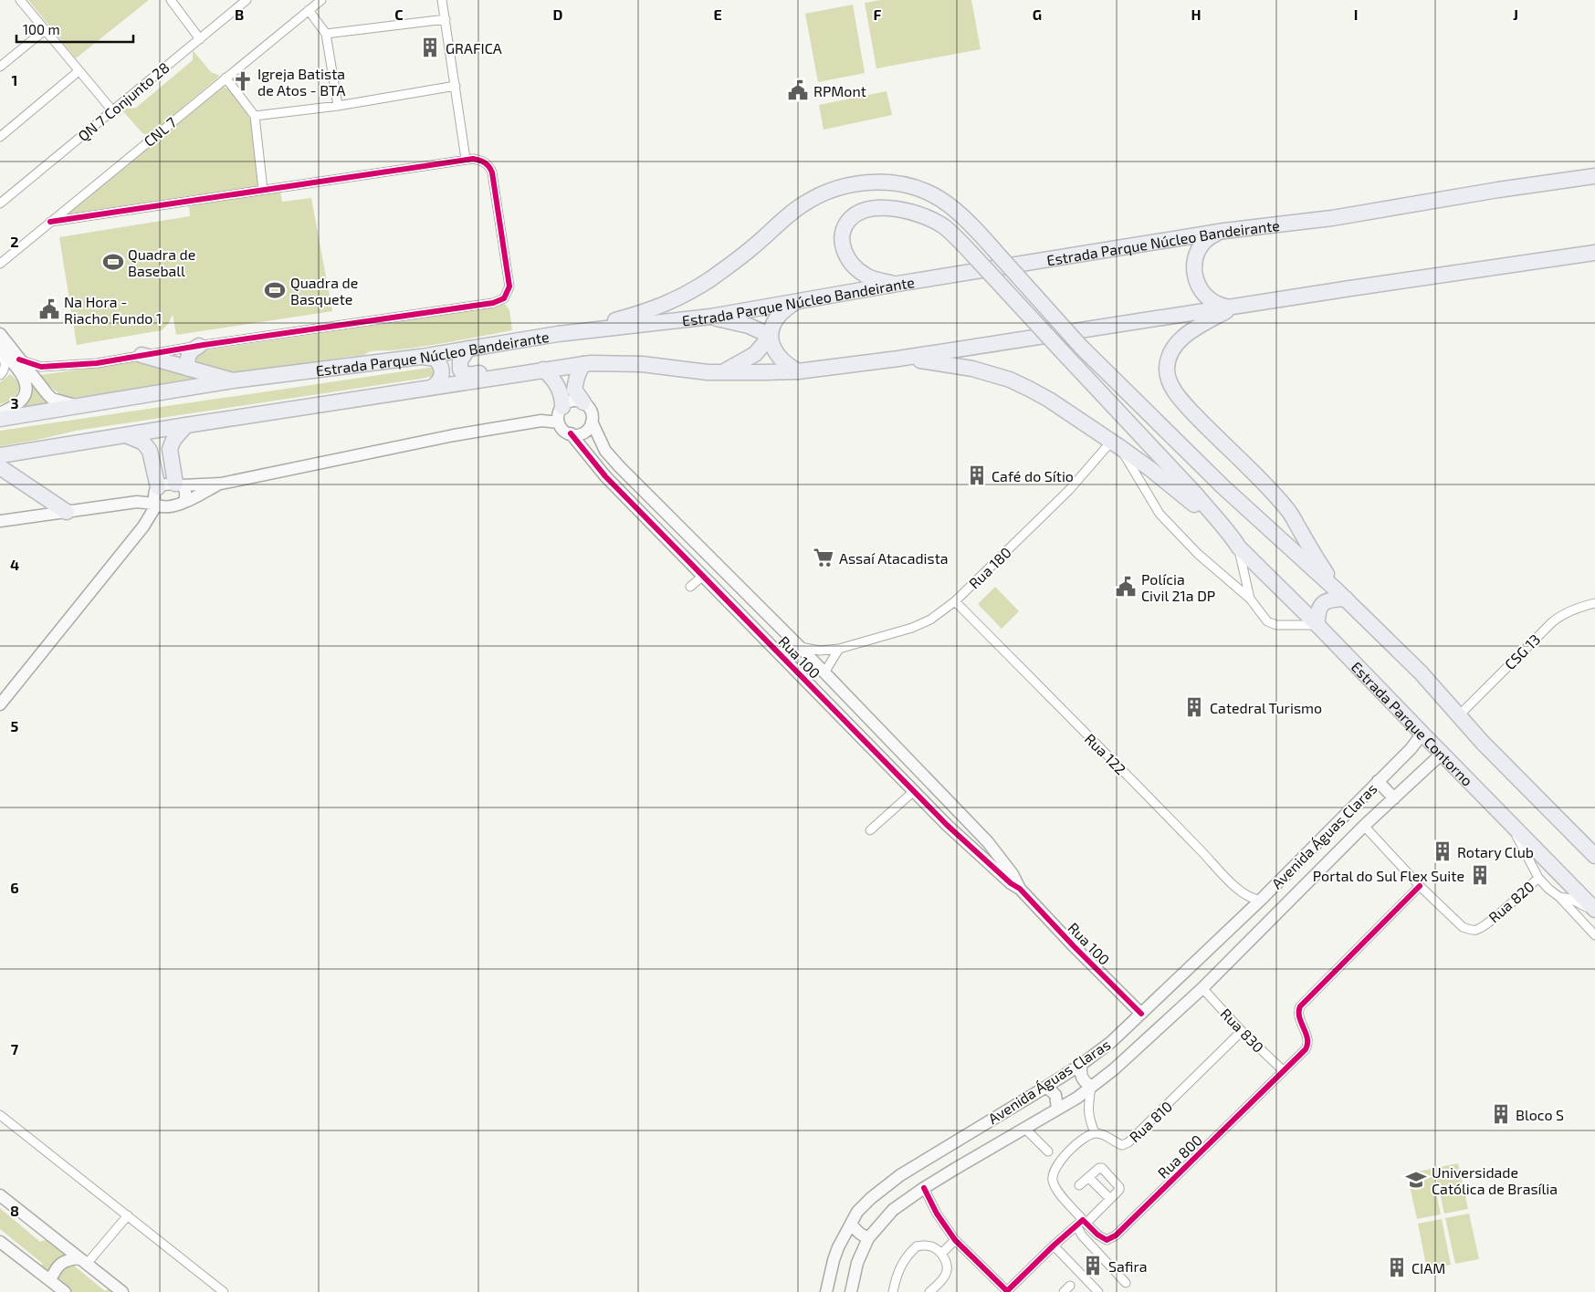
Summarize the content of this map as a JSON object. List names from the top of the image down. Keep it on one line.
{"streets":{"highway":["Estrada Parque Núcleo Bandeirante","Estrada Parque Contorno"],"street":["QN 7 Conjunto 28","CNL 7","Rua 180","CSG 13","Rua 100","Rua 122","Avenida Águas Claras","Rua 820","Rua 830","Rua 810","Rua 800"]},"crossings":[["Rua 180","Rua 100"],["Rua 180","Rua 122"],["Rua 100","Avenida Águas Claras"],["Estrada Parque Contorno","Avenida Águas Claras"],["Rua 122","Avenida Águas Claras"],["Avenida Águas Claras","Rua 820"],["Avenida Águas Claras","Rua 830"],["Rua 820","Rua 800"],["Rua 830","Rua 810"],["Rua 830","Rua 800"]],"places":{"building":["GRAFICA","Café do Sítio","Catedral Turismo","Rotary Club","Portal do Sul Flex Suite","Bloco S","Safira","CIAM"],"church":["Igreja Batista de Atos - BTA"],"public building":["RPMont","Na Hora - Riacho Fundo 1","Polícia Civil 21a DP"],"sports":["Quadra de Baseball","Quadra de Basquete"],"supermarket":["Assaí Atacadista"],"school or university":["Universidade Católica de Brasília"]},"scale_bar":"100 m","grid":{"columns":["B","C","D","E","F","G","H","I","J"],"rows":["1","2","3","4","5","6","7","8"]}}
